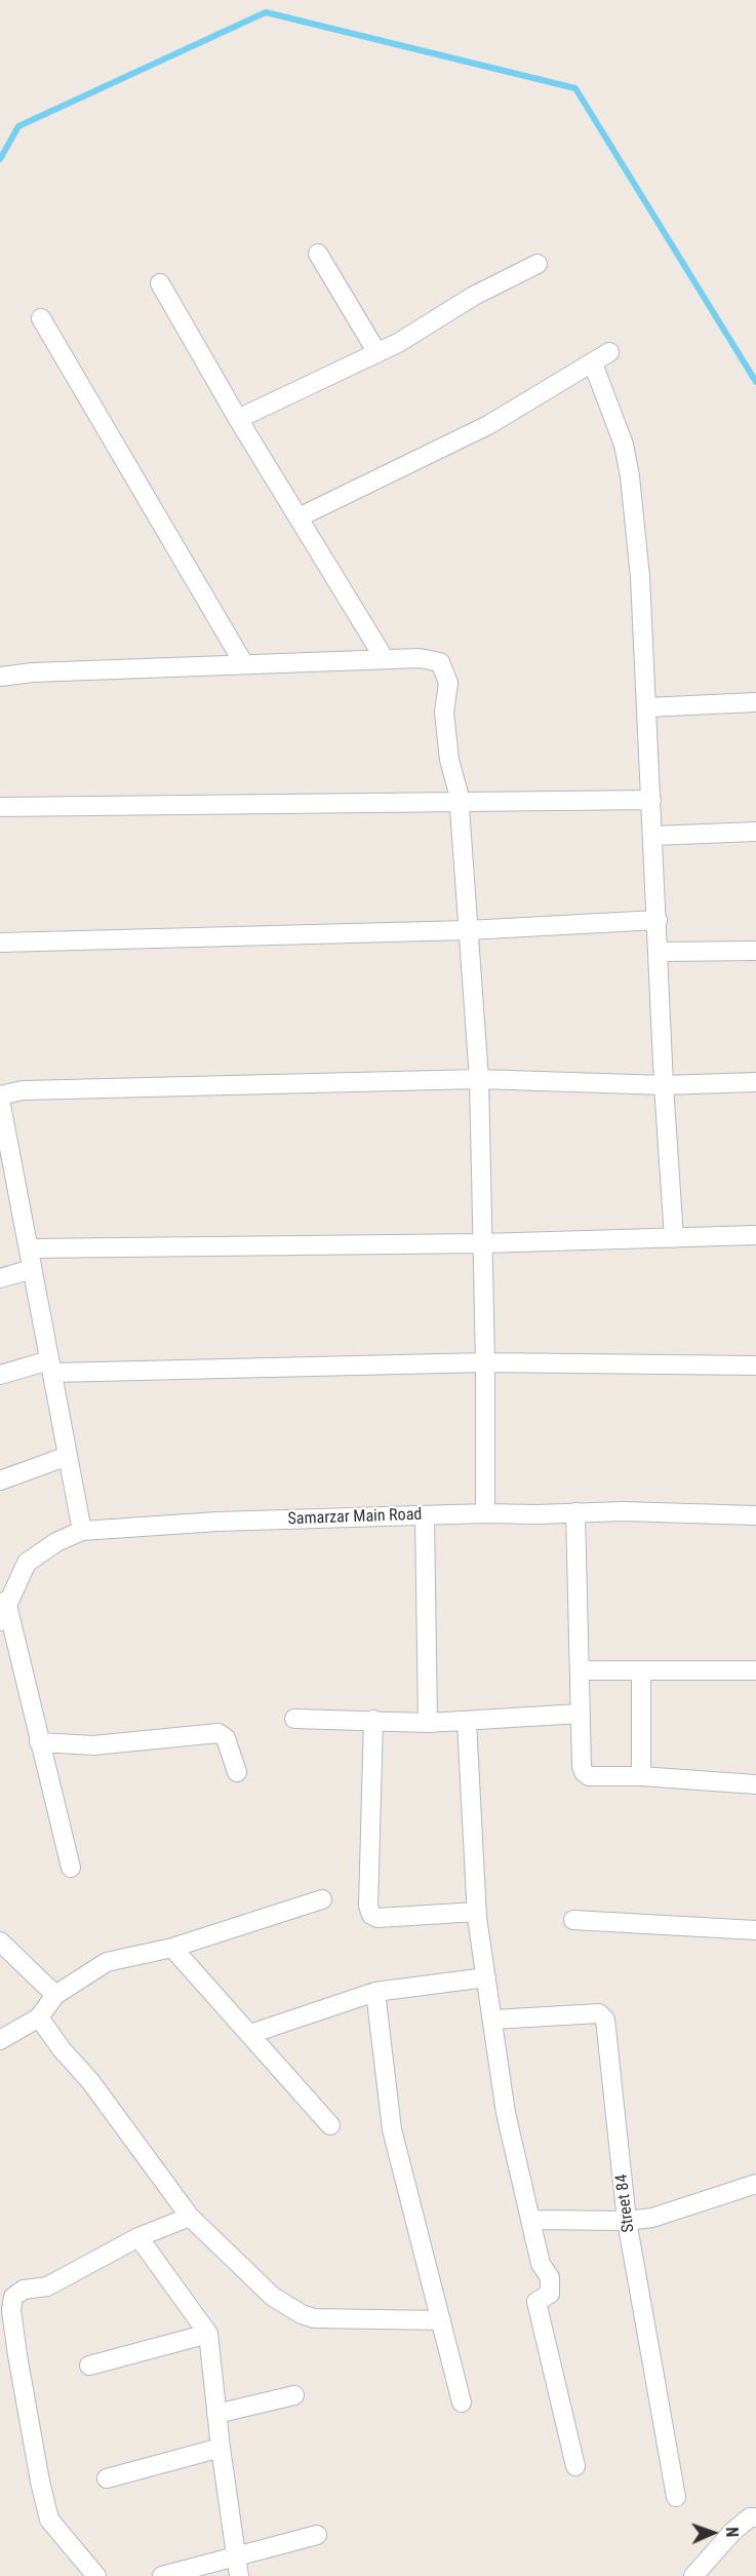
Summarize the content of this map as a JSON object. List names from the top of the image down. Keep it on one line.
{"streets":{"street":["Samarzar Main Road","Street 84"]},"north":"right"}
